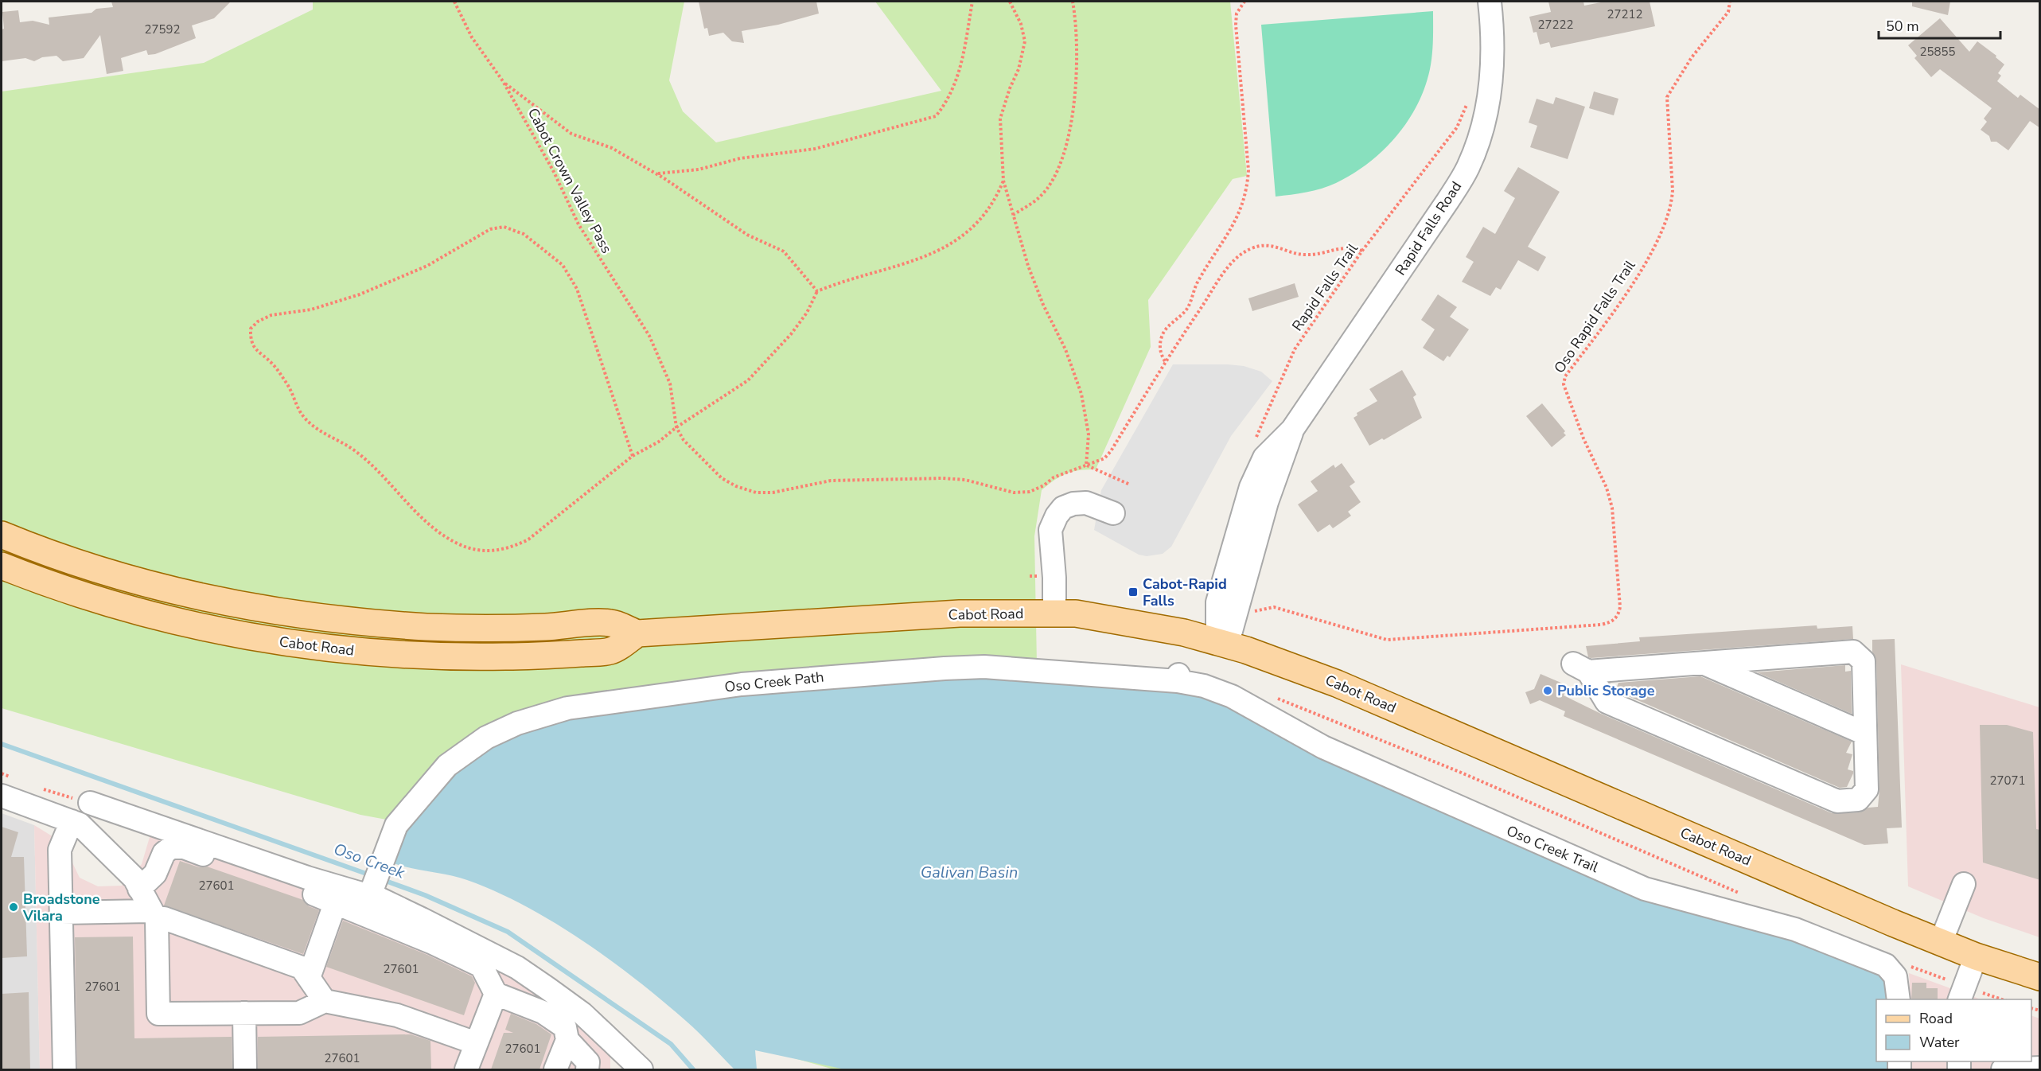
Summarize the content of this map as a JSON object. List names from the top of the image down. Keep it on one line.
{"streets":{"main road":["Cabot Road"],"street":["Rapid Falls Road","Oso Creek Path","Oso Creek Trail"],"path":["Cabot Crown Valley Pass","Rapid Falls Trail","Oso Rapid Falls Trail"]},"crossings":[["Rapid Falls Road","Oso Rapid Falls Trail"],["Rapid Falls Road","Cabot Road"],["Oso Creek Path","Oso Creek Trail"]],"water":["Oso Creek","Galivan Basin"],"places":{"transit":["Cabot-Rapid Falls"],"other":["Public Storage","Broadstone Vilara"]},"house_numbers":["27212","27222","27592","25855","27071","27601","27601","27601","27601","27601"],"legend":["Road","Water"],"scale_bar":"50 m"}
